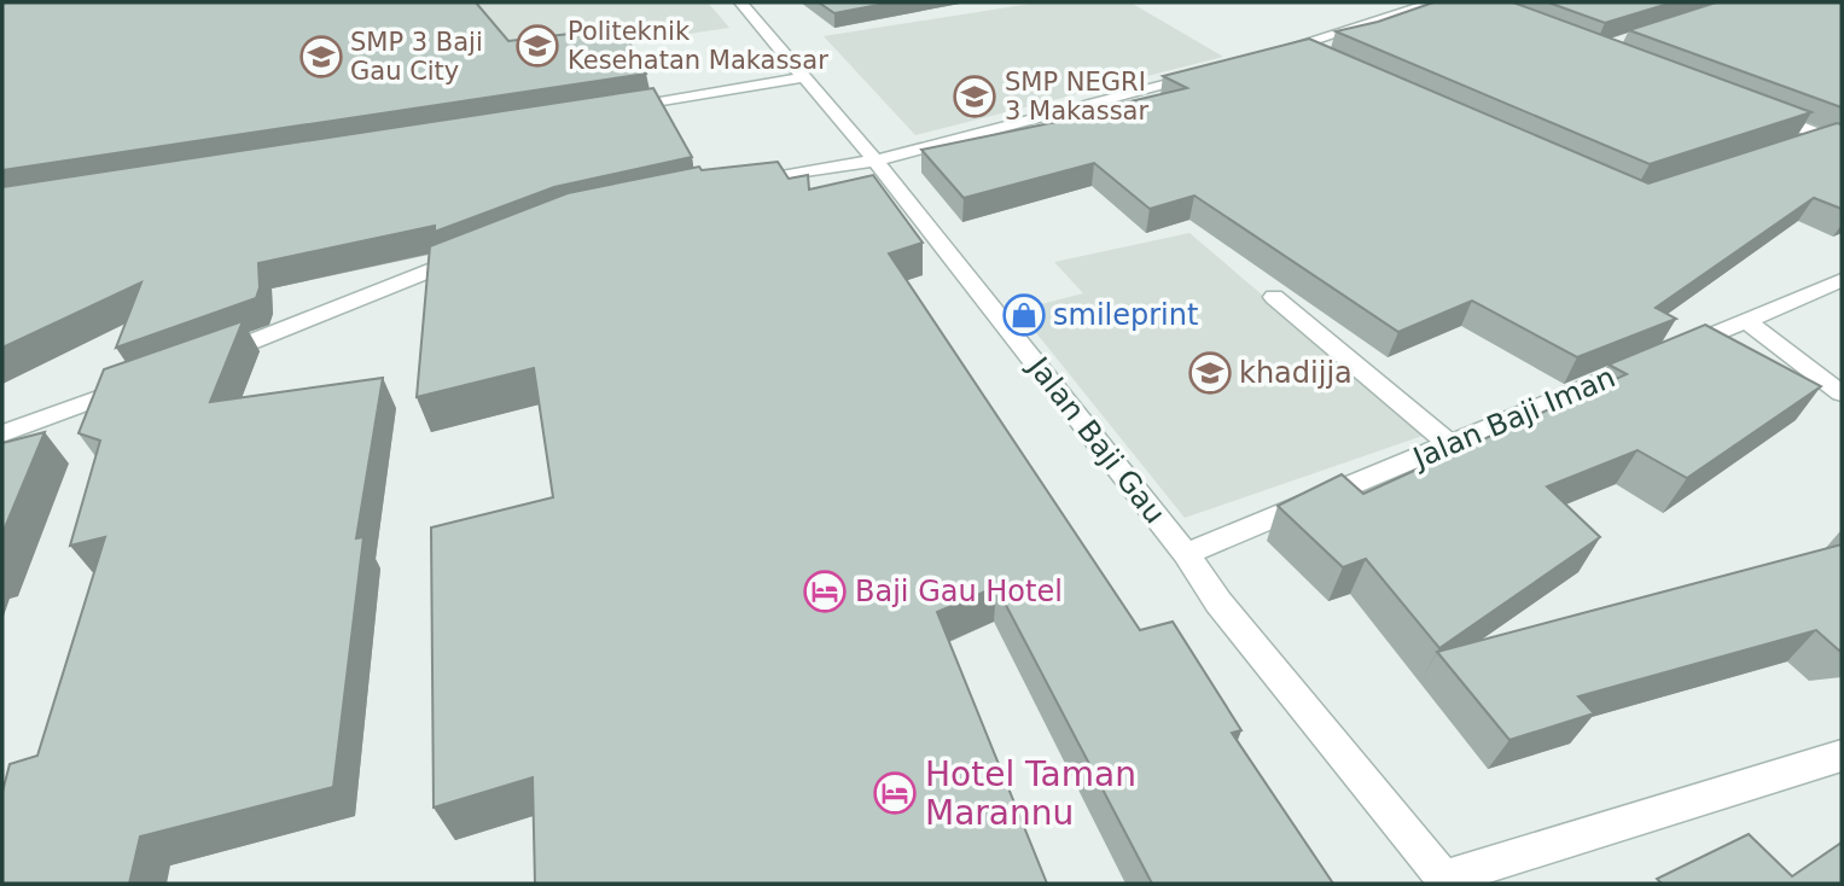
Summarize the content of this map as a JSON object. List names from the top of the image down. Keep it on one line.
{"streets":{"street":["Jalan Baji Iman","Jalan Baji Gau"]},"crossings":[["Jalan Baji Iman","Jalan Baji Gau"]],"places":{"school or university":["Politeknik Kesehatan Makassar","SMP 3 Baji Gau City","SMP NEGRI 3 Makassar","khadijja"],"shop":["smileprint"],"hotel":["Baji Gau Hotel","Hotel Taman Marannu"]}}
